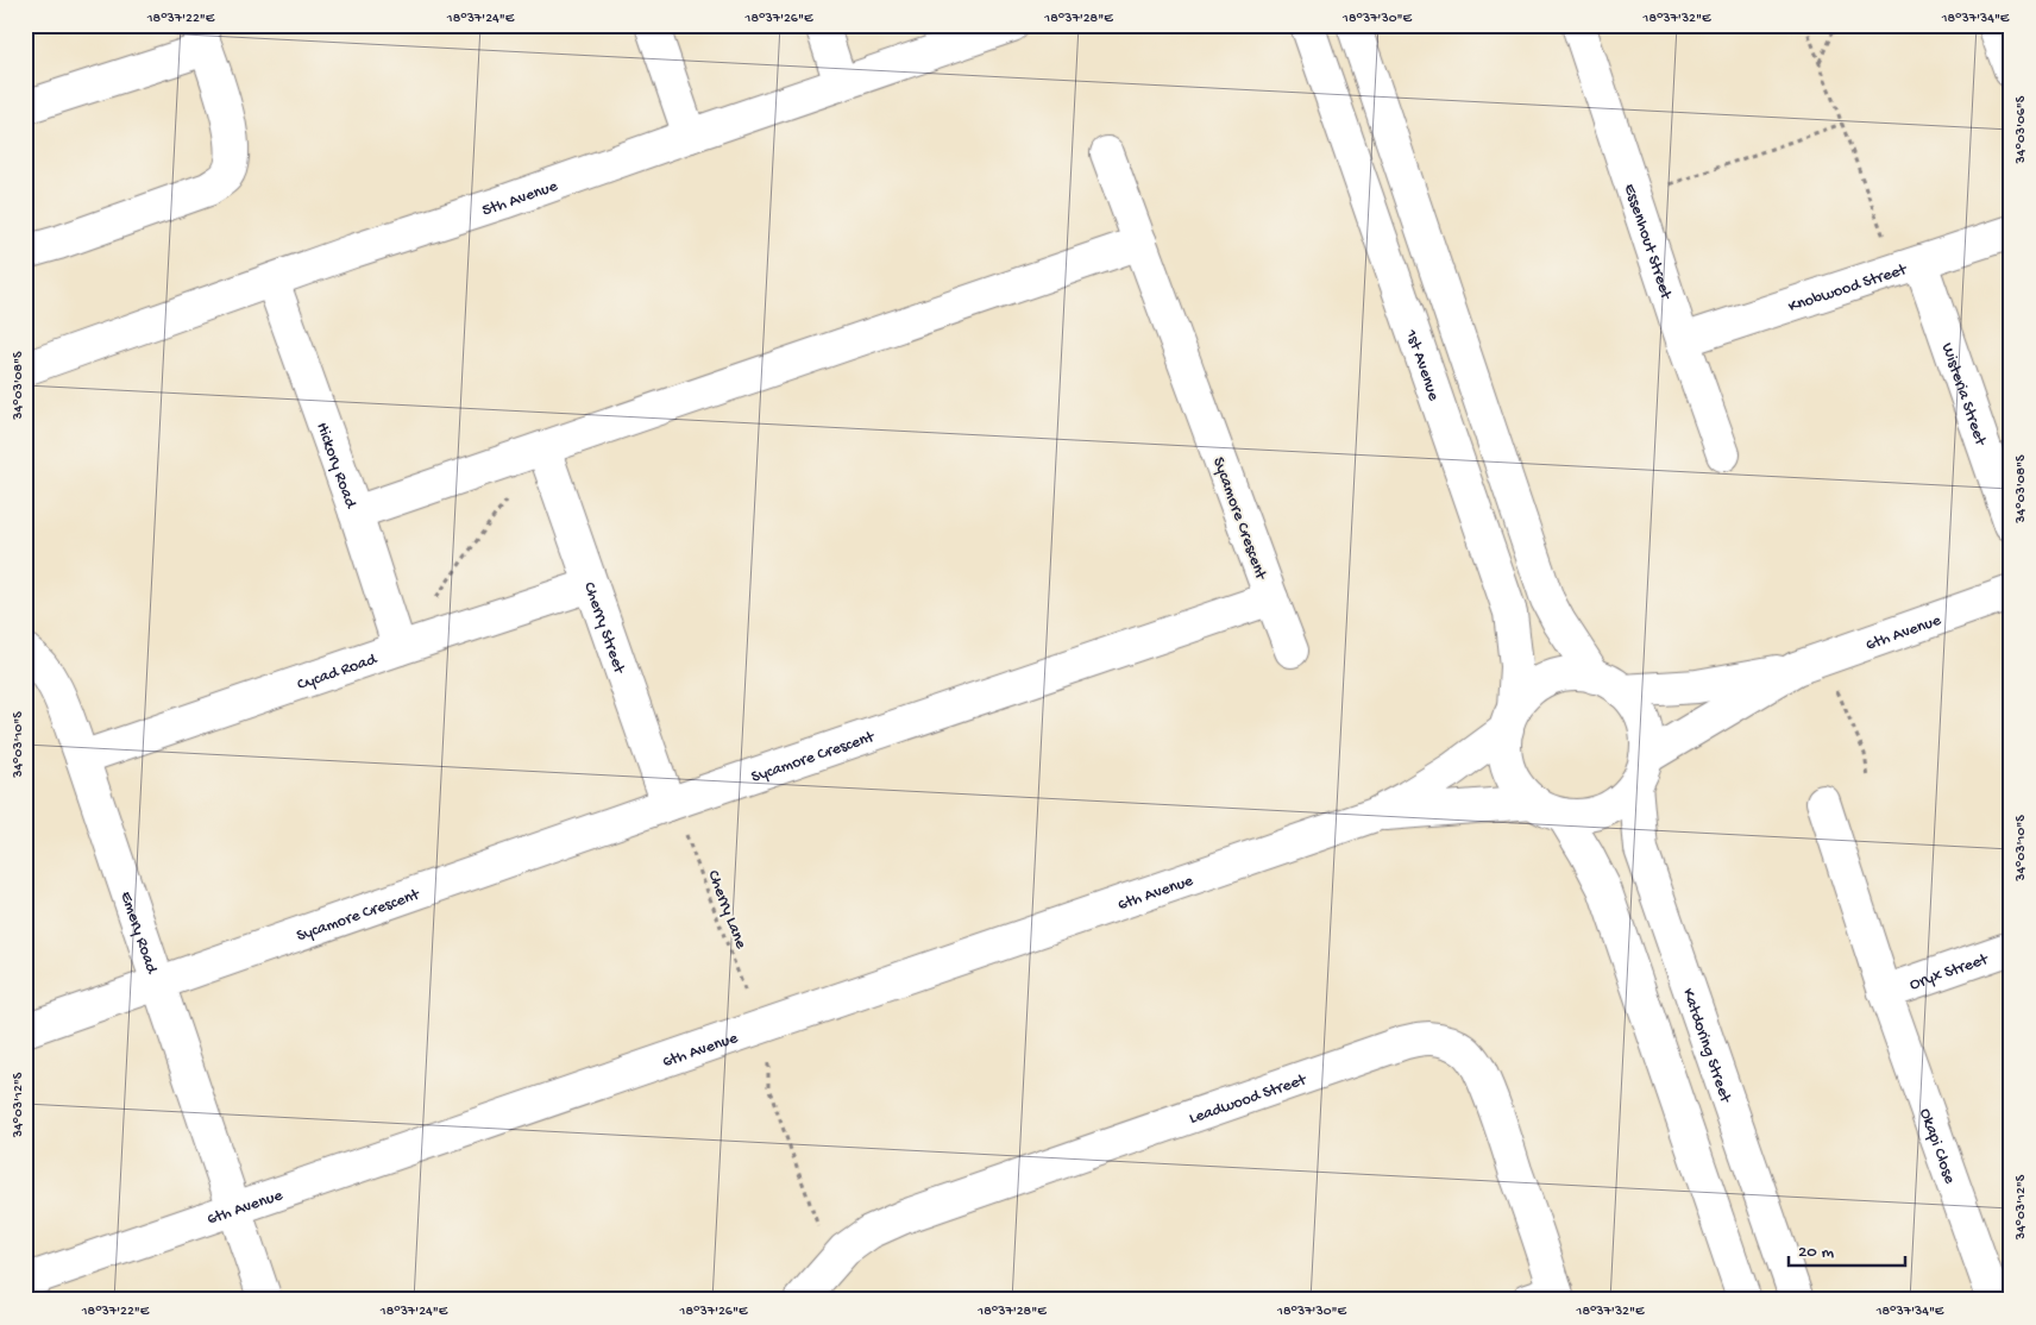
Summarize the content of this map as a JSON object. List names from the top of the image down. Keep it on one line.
{"streets":{"street":["5th Avenue","Essenhout Street","Knobwood Street","1st Avenue","Wisteria Street","Hickory Road","Sycamore Crescent","Cherry Street","6th Avenue","Cycad Road","Emery Road","Oryx Street","Katdoring Street","Leadwood Street","Okapi Close"],"path":["Cherry Lane"]},"crossings":[["5th Avenue","Hickory Road"],["Essenhout Street","Knobwood Street"],["Knobwood Street","Wisteria Street"],["1st Avenue","6th Avenue"],["1st Avenue","Katdoring Street"],["Hickory Road","Cycad Road"],["Sycamore Crescent","Cherry Street"],["Sycamore Crescent","Emery Road"],["Cherry Street","Cycad Road"],["6th Avenue","Emery Road"],["6th Avenue","Katdoring Street"],["Cycad Road","Emery Road"],["Oryx Street","Okapi Close"]],"scale_bar":"20 m","coordinates":["18°37'22\"E","18°37'24\"E","18°37'26\"E","18°37'28\"E","18°37'30\"E","18°37'32\"E","18°37'34\"E","34°03'06\"S","34°03'08\"S","34°03'10\"S","34°03'12\"S"]}
